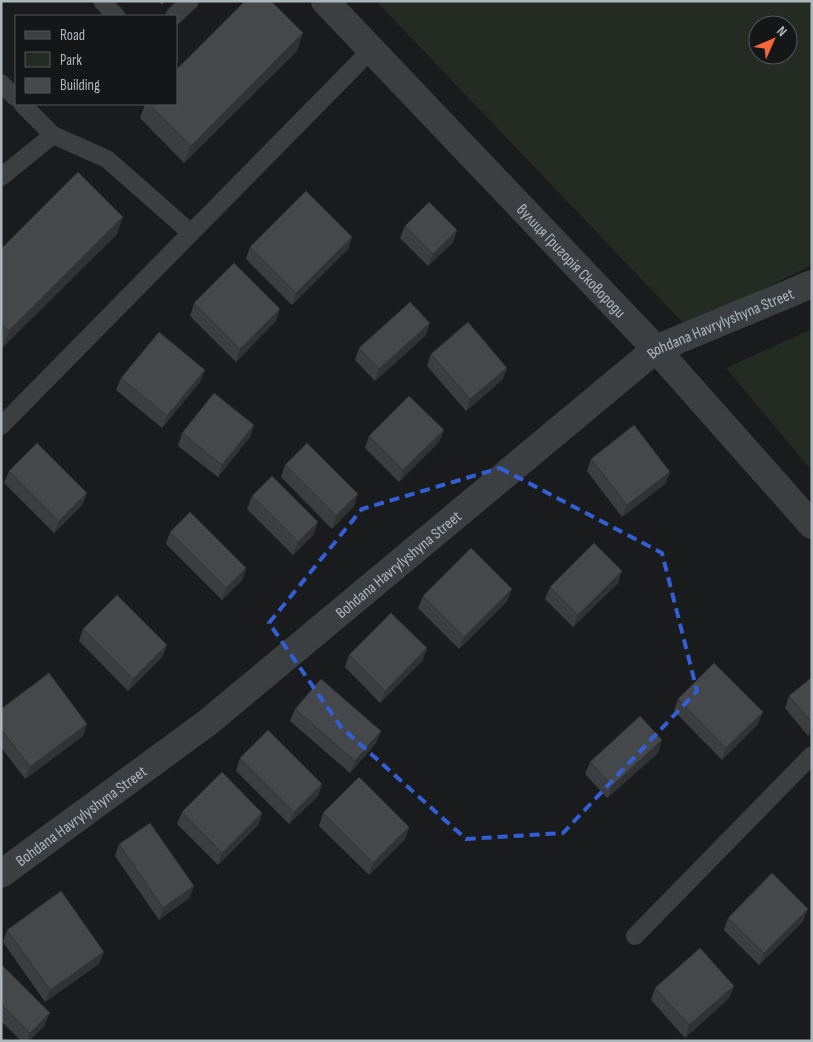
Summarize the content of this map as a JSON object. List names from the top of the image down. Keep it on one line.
{"streets":{"street":["вулиця Григорія Сковороди","Bohdana Havrylyshyna Street"]},"crossings":[["вулиця Григорія Сковороди","Bohdana Havrylyshyna Street"]],"legend":["Road","Park","Building"],"north":"top right"}
